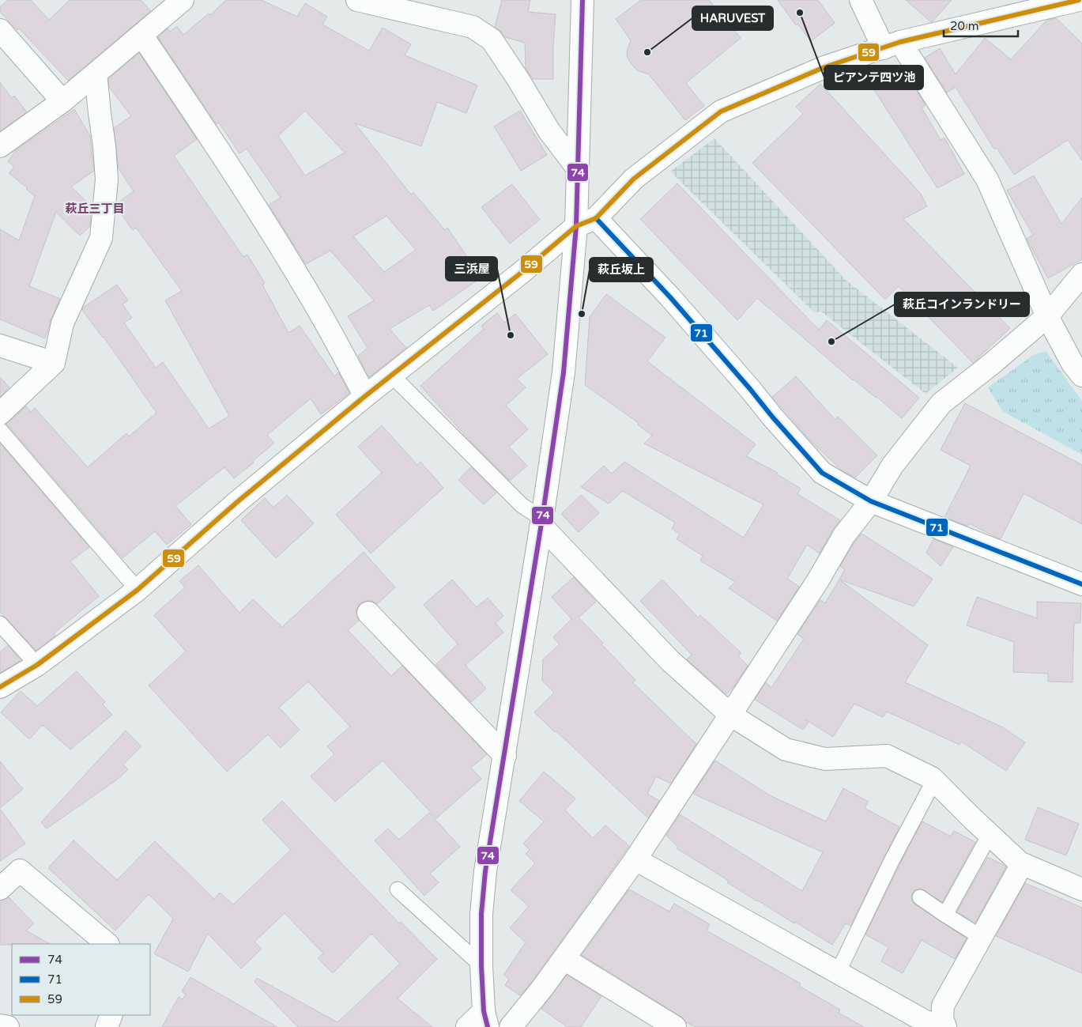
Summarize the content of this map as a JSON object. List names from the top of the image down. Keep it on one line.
{"districts":["萩丘三丁目"],"places":["ピアンテ四ツ池","HARUVEST","萩丘坂上","三浜屋","萩丘コインランドリー"],"lines":["transit line 74","transit line 59","transit line 71"],"legend":["74","71","59"],"scale_bar":"20 m"}
